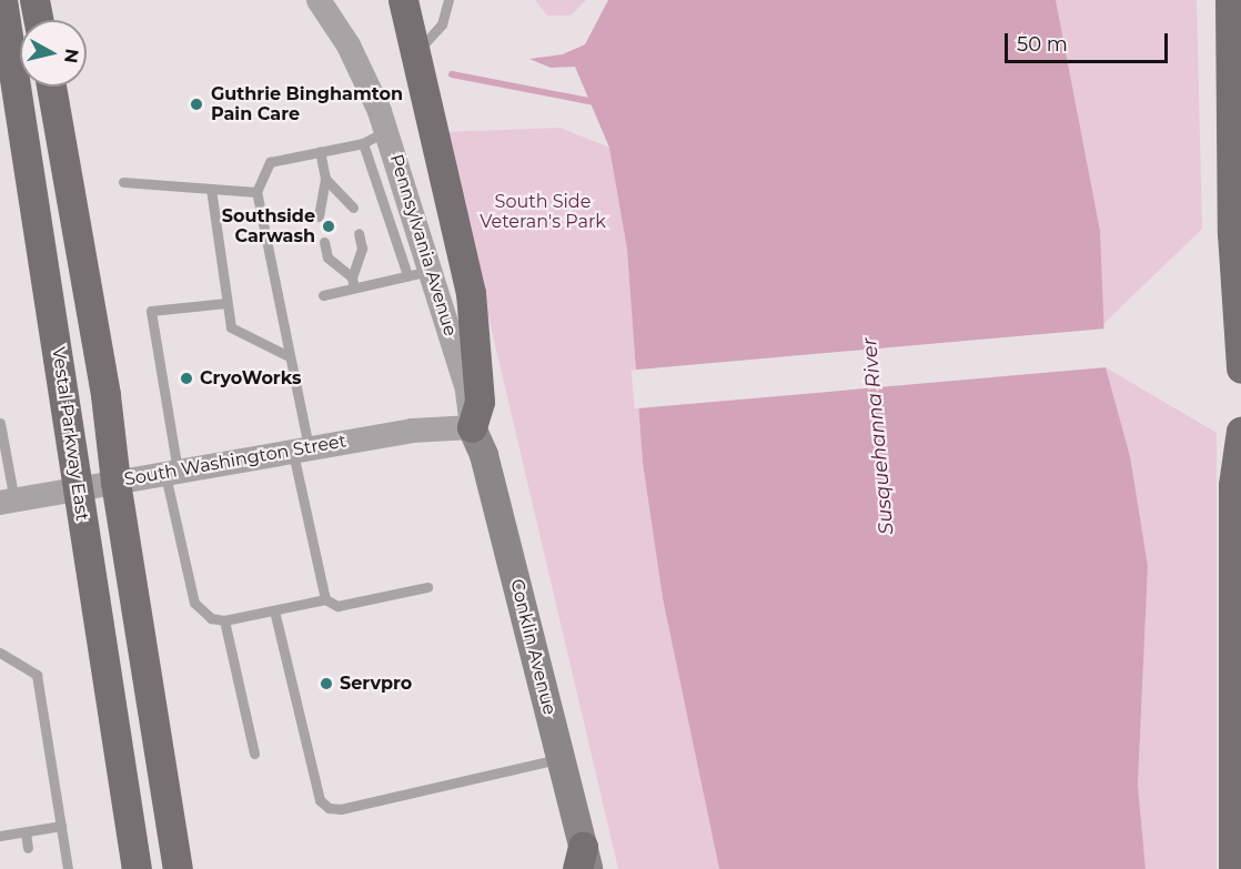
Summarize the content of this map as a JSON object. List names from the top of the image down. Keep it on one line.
{"streets":{"main road":["Vestal Parkway East","Conklin Avenue"],"street":["Pennsylvania Avenue","South Washington Street"]},"crossings":[["Pennsylvania Avenue","South Washington Street"],["Pennsylvania Avenue","Conklin Avenue"],["Vestal Parkway East","South Washington Street"],["South Washington Street","Conklin Avenue"]],"water":["Susquehanna River"],"parks":["South Side Veteran's Park"],"places":["Guthrie Binghamton Pain Care","Southside Carwash","CryoWorks","Servpro"],"scale_bar":"50 m","north":"right"}
